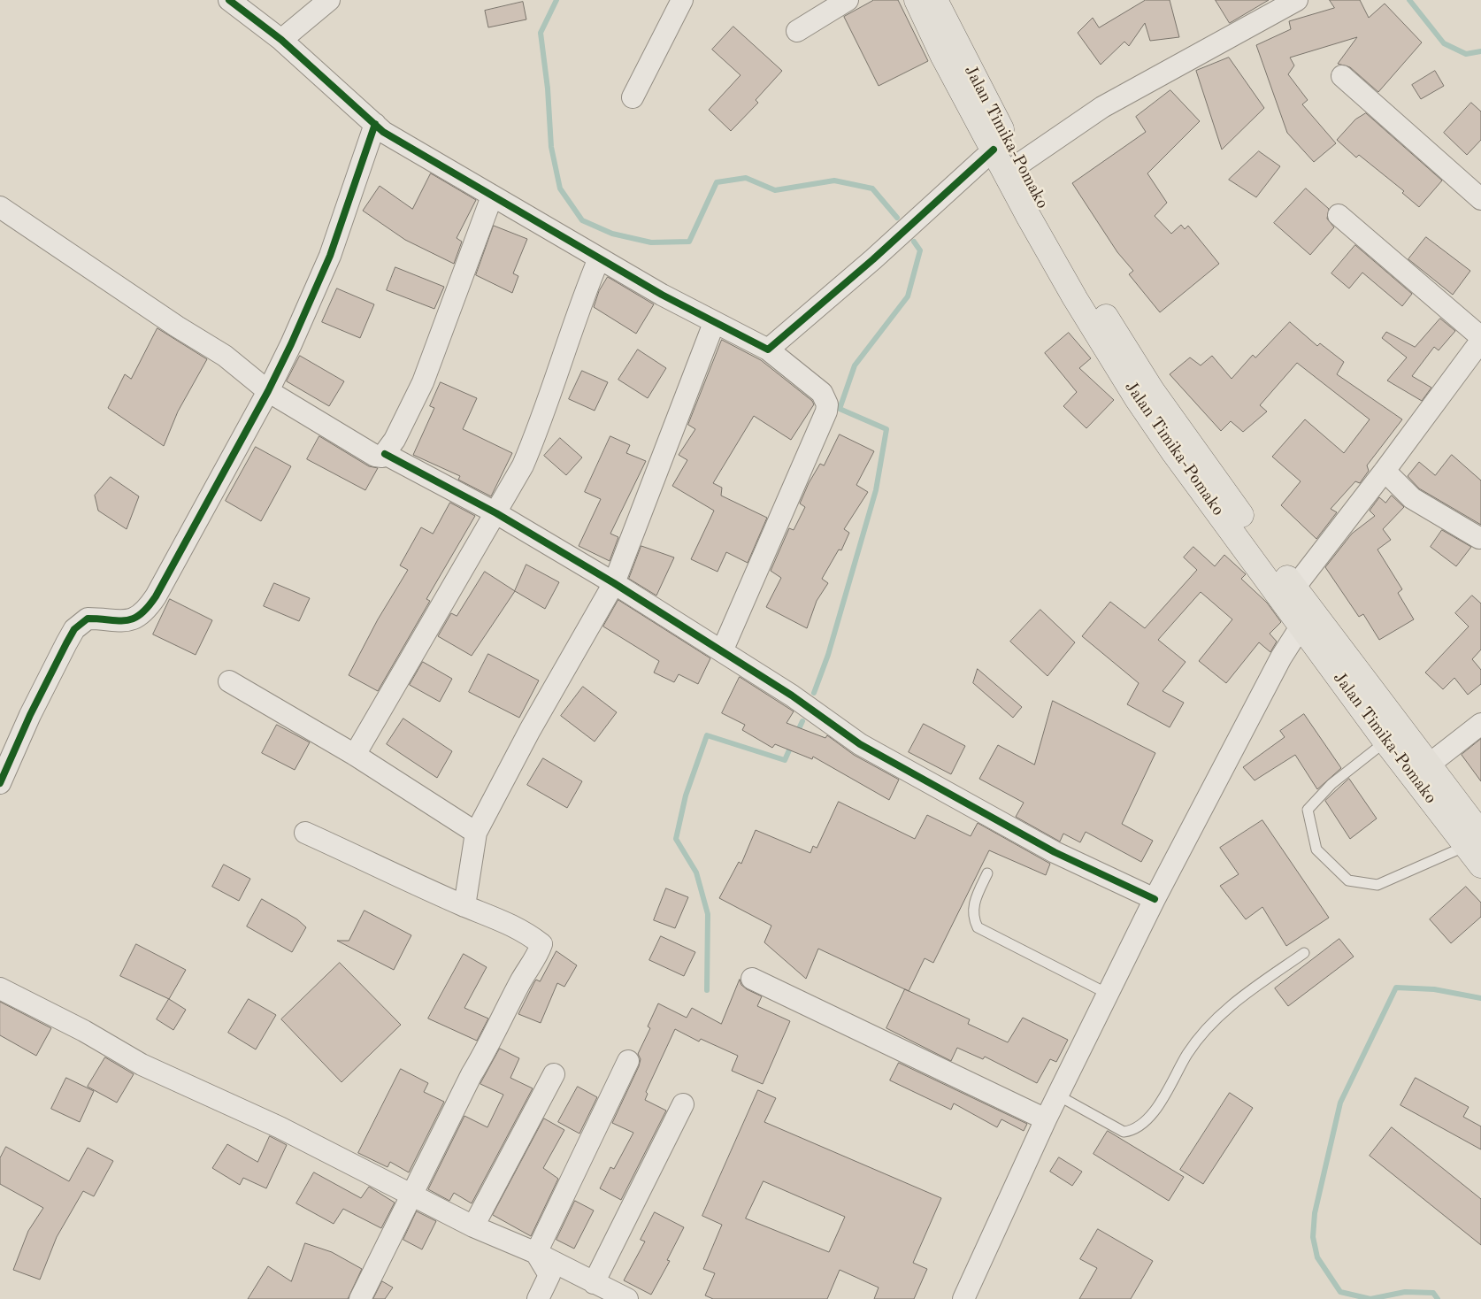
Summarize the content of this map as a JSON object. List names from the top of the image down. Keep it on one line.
{"streets":{"highway":["Jalan Timika-Pomako"]}}
